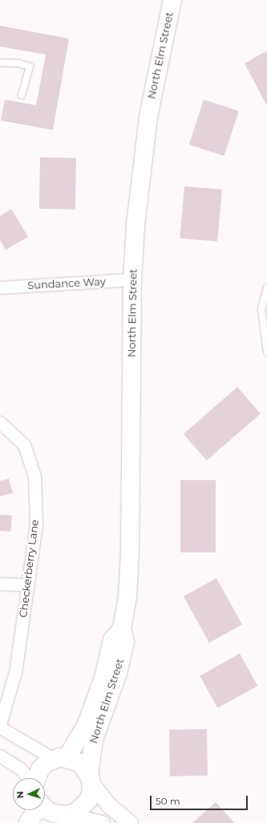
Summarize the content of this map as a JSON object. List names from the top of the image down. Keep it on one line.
{"streets":{"main road":["North Elm Street"],"street":["Sundance Way","Checkerberry Lane"]},"crossings":[["North Elm Street","Sundance Way"]],"scale_bar":"50 m","north":"left"}
